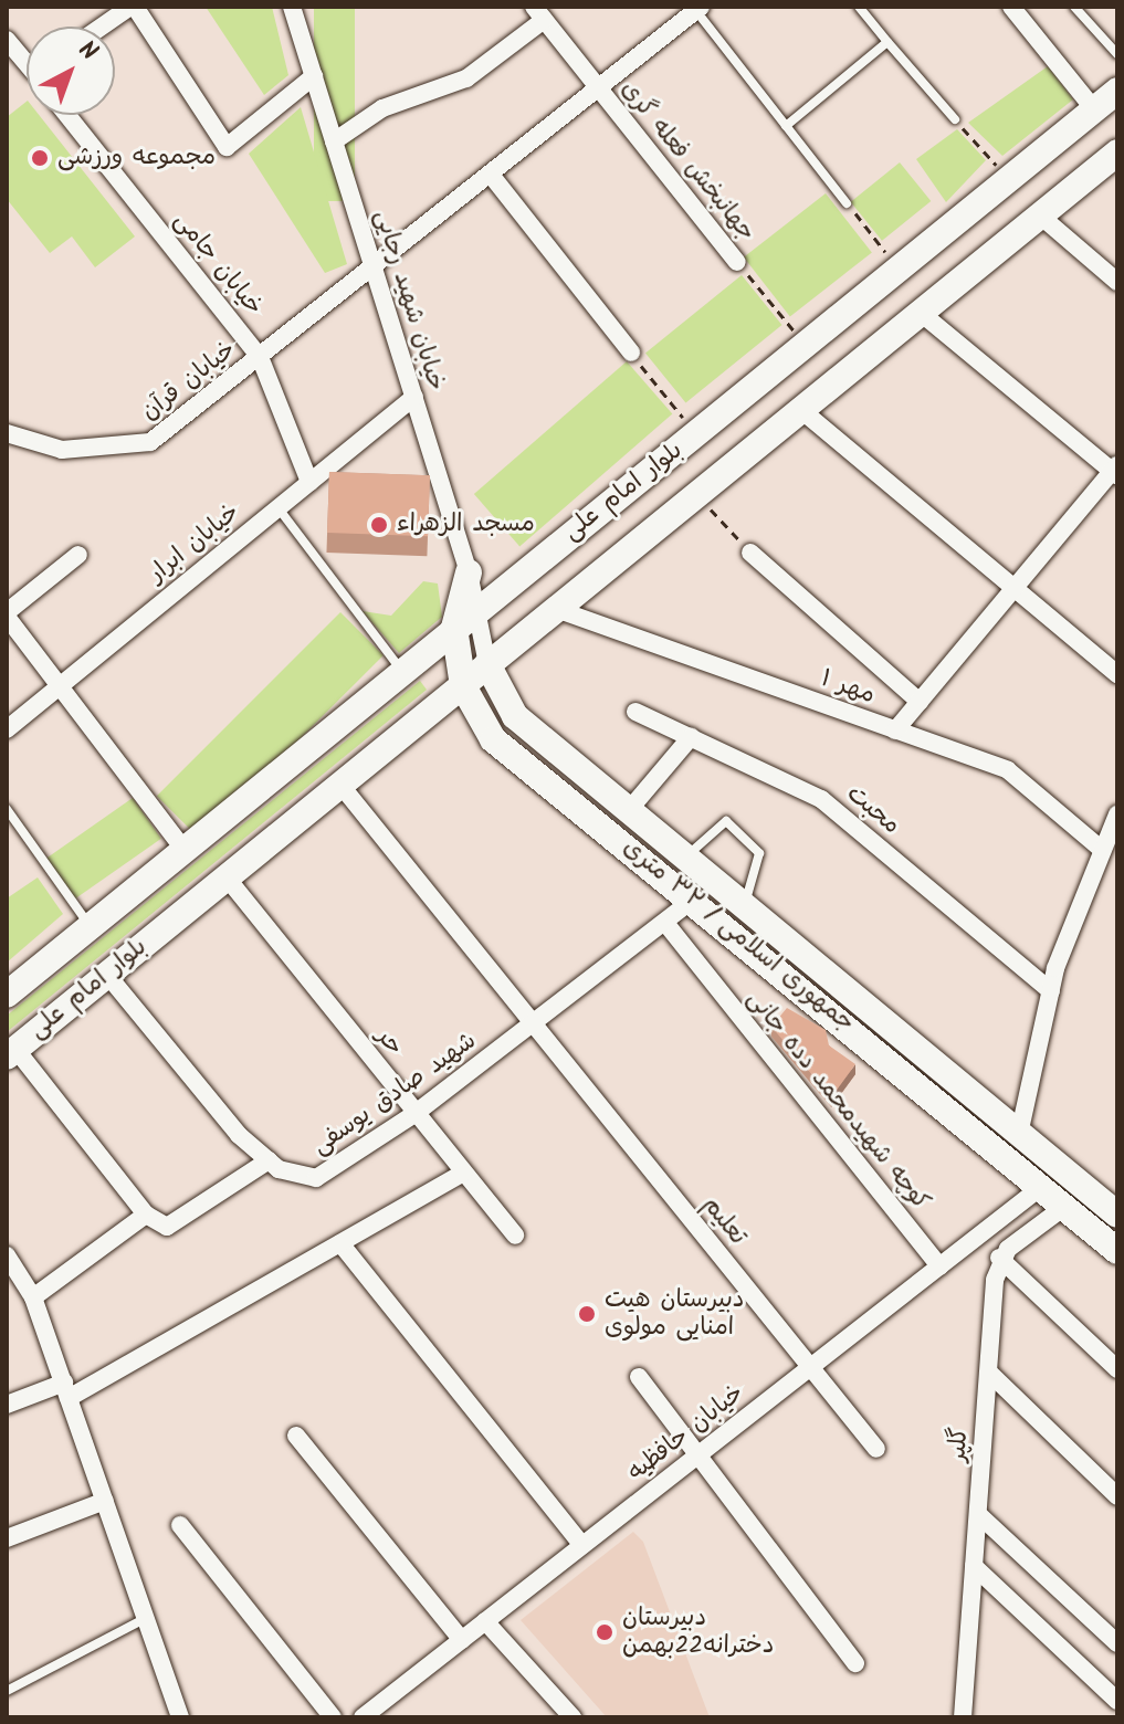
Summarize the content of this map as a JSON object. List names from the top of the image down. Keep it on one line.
{"streets":{"main road":["بلوار امام علی","جمهوری اسلامی / ۳۲ متری"],"street":["جهانبخش فعله گری","خیابان جامی","خیابان شهید رجایی","خیابان قرآن","خیابان ابرار","مهر ۱","محبت","حر","شهید صادق یوسفی","کوچه شهیدمحمد دده جانی","تعلیم","خیابان حافظیه","گلپر"]},"crossings":[["جهانبخش فعله گری","خیابان قرآن"],["جهانبخش فعله گری","بلوار امام علی"],["خیابان جامی","خیابان قرآن"],["خیابان جامی","خیابان ابرار"],["خیابان شهید رجایی","خیابان قرآن"],["خیابان شهید رجایی","بلوار امام علی"],["خیابان شهید رجایی","خیابان ابرار"],["خیابان شهید رجایی","جمهوری اسلامی / ۳۲ متری"],["بلوار امام علی","مهر ۱"],["بلوار امام علی","جمهوری اسلامی / ۳۲ متری"],["بلوار امام علی","حر"],["بلوار امام علی","شهید صادق یوسفی"],["بلوار امام علی","تعلیم"],["جمهوری اسلامی / ۳۲ متری","شهید صادق یوسفی"],["جمهوری اسلامی / ۳۲ متری","خیابان حافظیه"],["حر","شهید صادق یوسفی"],["شهید صادق یوسفی","کوچه شهیدمحمد دده جانی"],["شهید صادق یوسفی","تعلیم"],["کوچه شهیدمحمد دده جانی","خیابان حافظیه"],["تعلیم","خیابان حافظیه"]],"places":["مجموعه ورزشی","مسجد الزهراء","دبیرستان هیت امنایی مولوی","دبیرستان دخترانه22بهمن"],"north":"top right"}
